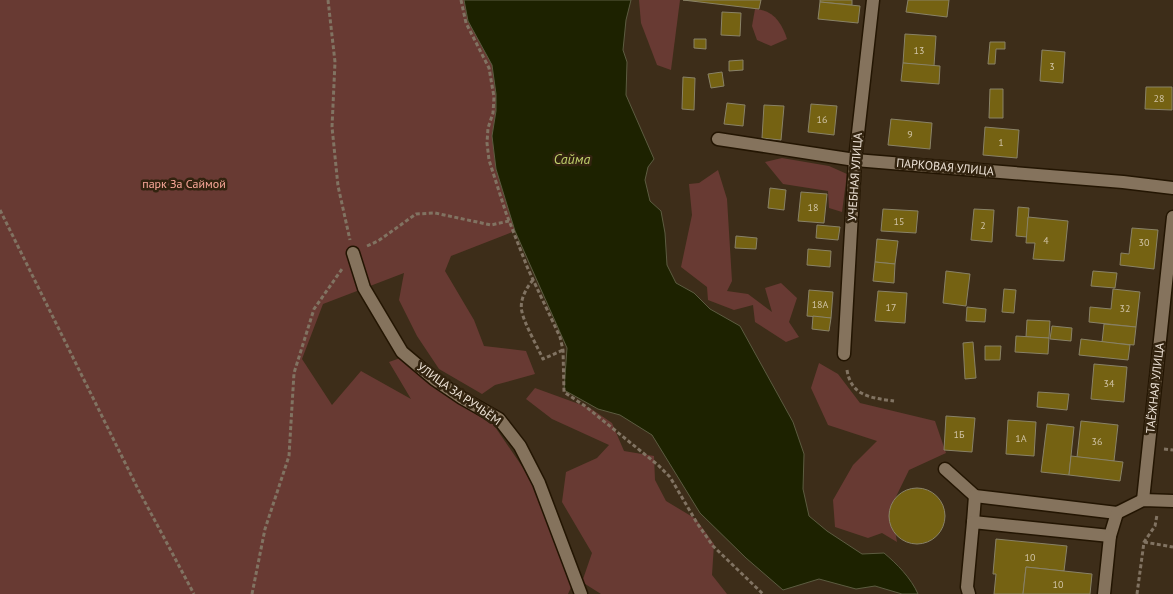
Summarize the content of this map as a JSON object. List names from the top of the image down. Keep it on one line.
{"streets":{"street":["ПАРКОВАЯ УЛИЦА","УЧЕБНАЯ УЛИЦА","ТАЁЖНАЯ УЛИЦА","УЛИЦА ЗА РУЧЬЁМ"]},"crossings":[["ПАРКОВАЯ УЛИЦА","УЧЕБНАЯ УЛИЦА"]],"water":["Сайма"],"parks":["парк За Саймой"],"house_numbers":["13","3","28","16","9","1","18","15","2","4","30","18А","17","32","34","1Б","1А","36","10","10"]}
